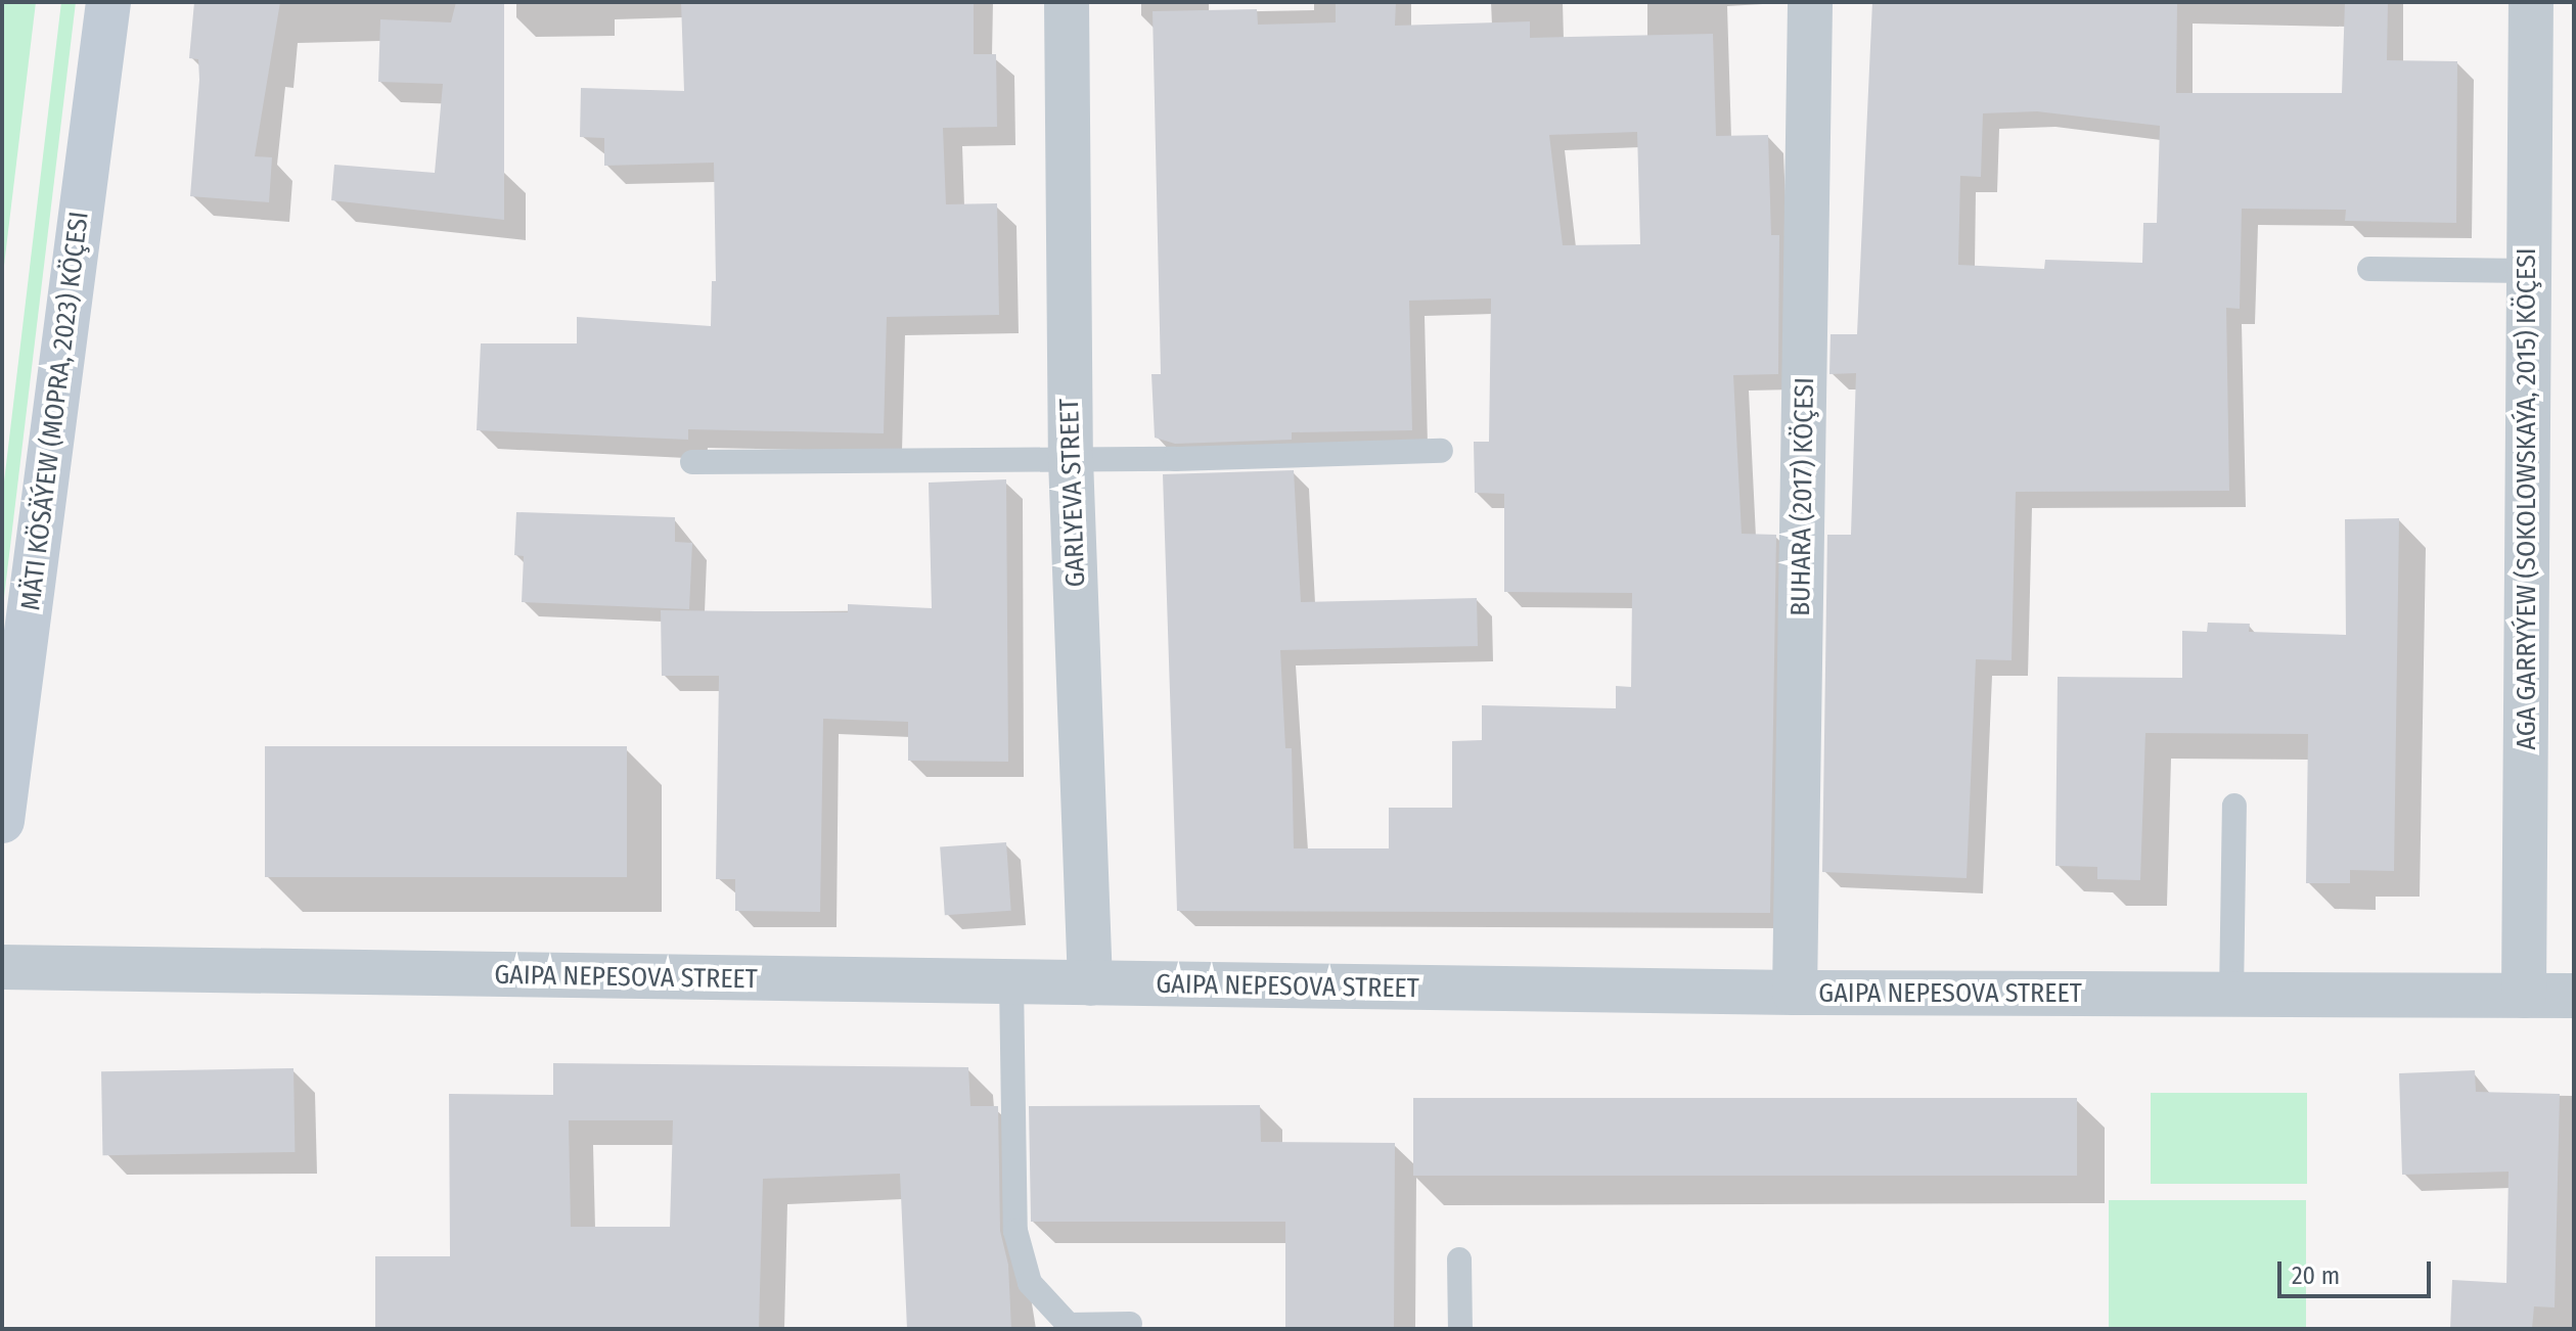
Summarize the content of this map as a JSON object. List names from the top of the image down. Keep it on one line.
{"streets":{"street":["MÄTI KÖSÄÝEW (MOPRA, 2023) KÖÇESI","GARLYEVA STREET","BUHARA (2017) KÖÇESI","AGA GARRYÝEW (SOKOLOWSKAÝA, 2015) KÖÇESI","GAIPA NEPESOVA STREET"]},"crossings":[["GARLYEVA STREET","GAIPA NEPESOVA STREET"],["BUHARA (2017) KÖÇESI","GAIPA NEPESOVA STREET"],["AGA GARRYÝEW (SOKOLOWSKAÝA, 2015) KÖÇESI","GAIPA NEPESOVA STREET"]],"scale_bar":"20 m"}
